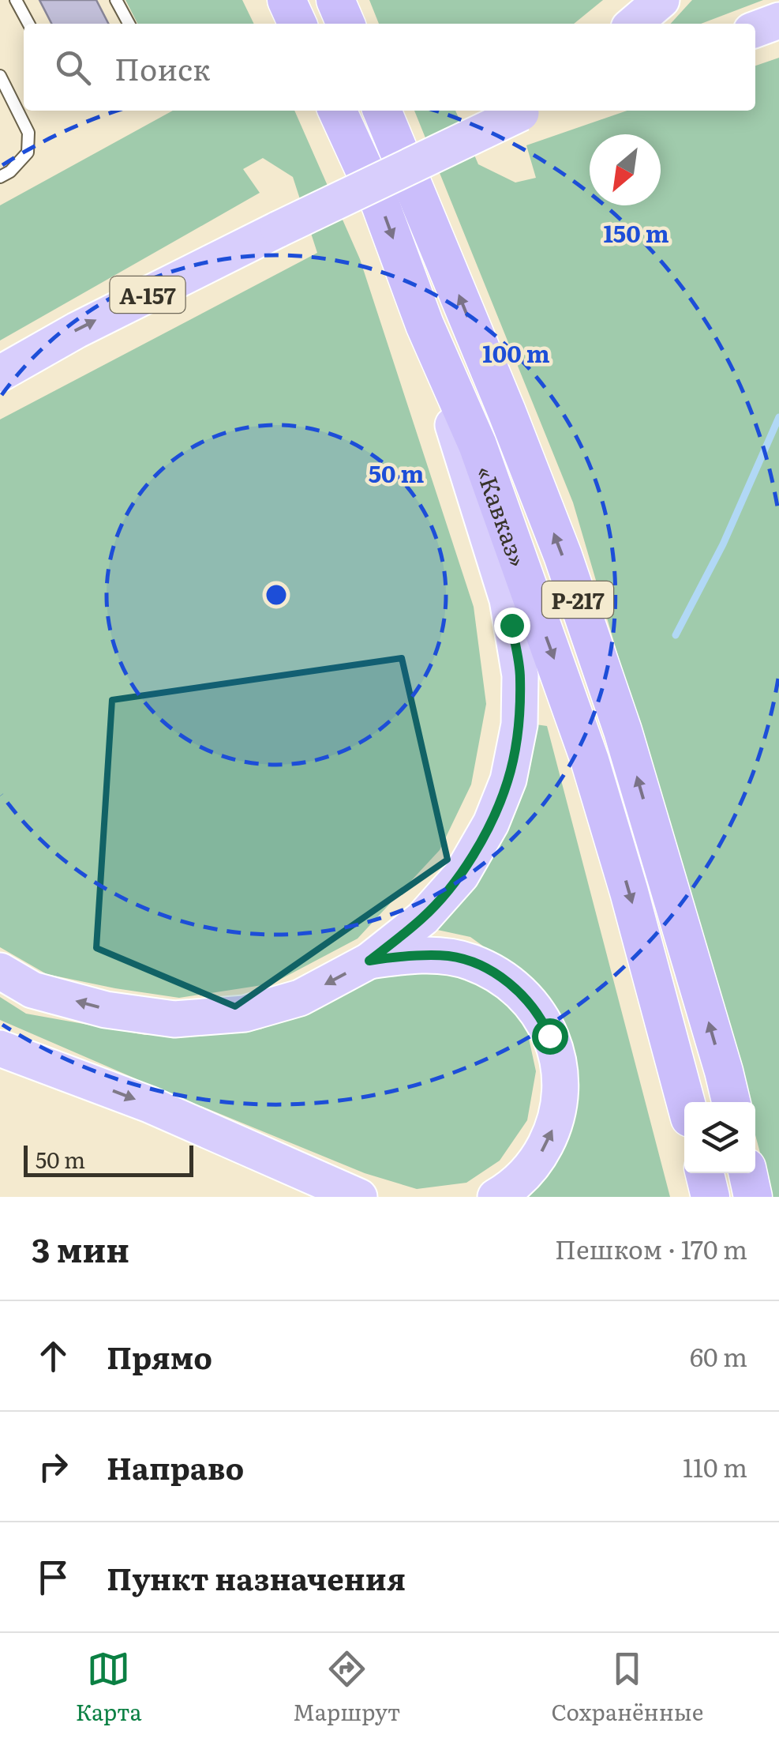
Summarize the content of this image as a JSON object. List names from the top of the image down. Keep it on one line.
{"streets":{"highway":["«Кавказ»","Р-217"],"main road":["А-157"]},"scale_bar":"50 m","north":"bottom left","page":{"search":"Поиск","scale":"50 m","heading":["3 мин","Пешком · 170 m"],"list":[["Прямо","60 m"],["Направо","110 m"],"Пункт назначения"],"nav":["Карта","Маршрут","Сохранённые"]},"rings":["150 m","100 m","50 m"]}
